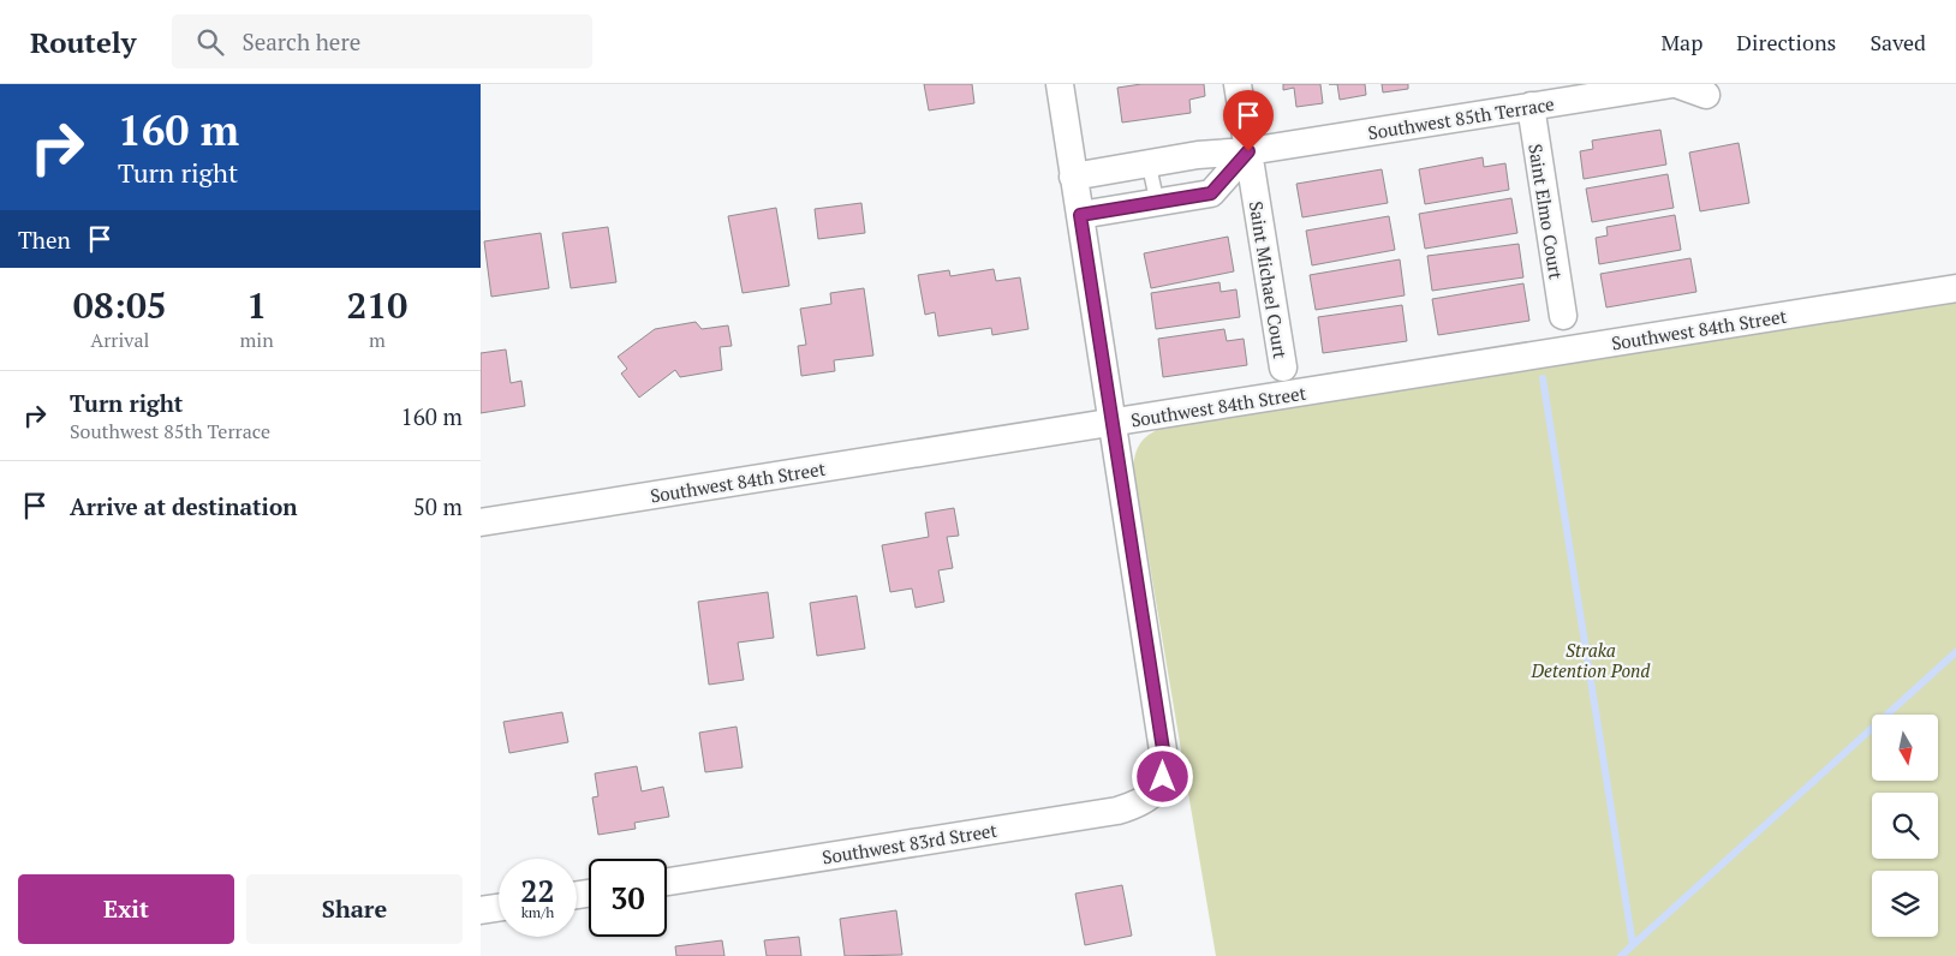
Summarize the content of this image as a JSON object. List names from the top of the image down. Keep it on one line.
{"streets":{"street":["Southwest 85th Terrace","Saint Elmo Court","Saint Michael Court","Southwest 84th Street","Southwest 83rd Street"]},"crossings":[["Southwest 85th Terrace","Saint Elmo Court"],["Southwest 85th Terrace","Saint Michael Court"],["Southwest 84th Street","Southwest 83rd Street"]],"parks":["Straka Detention Pond"],"north":"bottom","page":{"header":"Routely","search":"Search here","nav":["Map","Directions","Saved"],"turn":["160 m","Turn right"],"then":"Then","eta":["08:05","Arrival","1","min","210","m"],"list":[{"name":"Turn right","note":"Southwest 85th Terrace","value":"160 m"},{"name":"Arrive at destination","value":"50 m"}],"speed":"22 km/h","limit":"30","buttons":["Exit","Share"]}}
